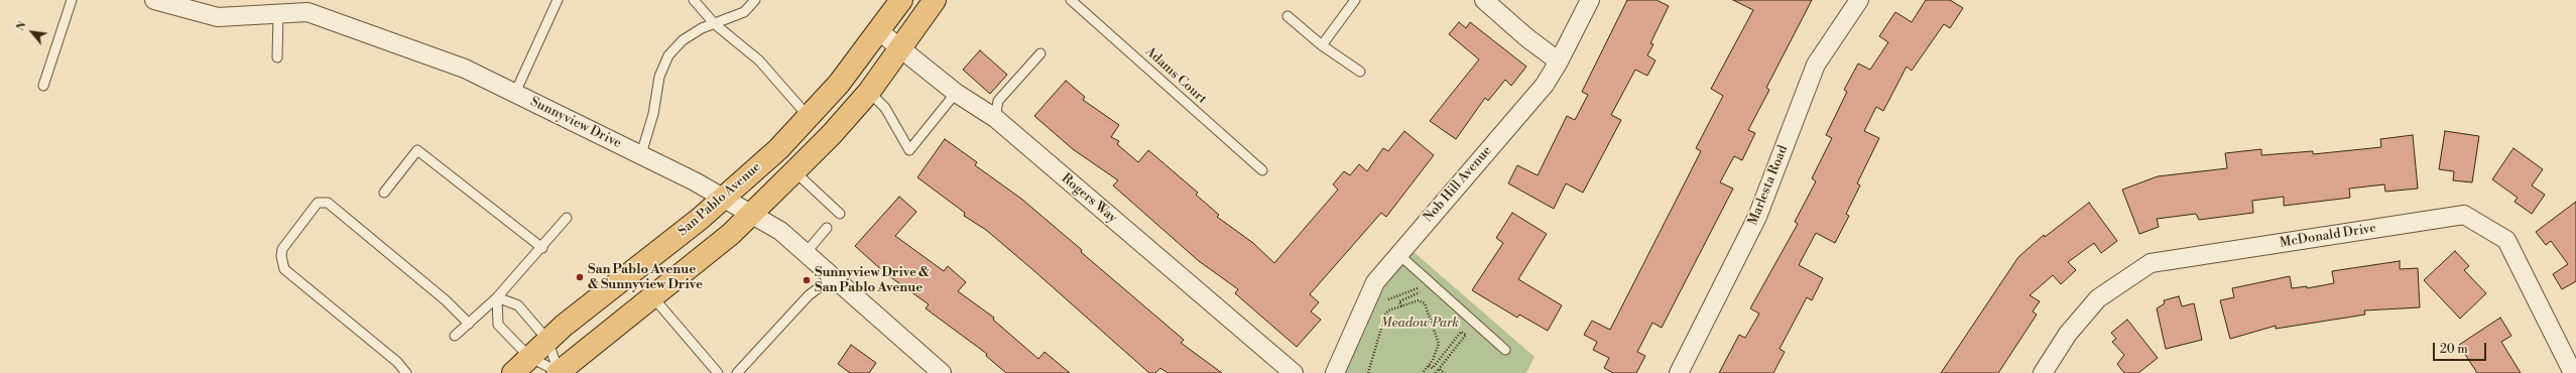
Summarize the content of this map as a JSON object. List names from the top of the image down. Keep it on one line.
{"streets":{"main road":["San Pablo Avenue"],"street":["Sunnyview Drive","Nob Hill Avenue","Marlesta Road","Rogers Way","McDonald Drive"],"lane":["Adams Court"]},"crossings":[["Sunnyview Drive","San Pablo Avenue"],["Rogers Way","San Pablo Avenue"]],"parks":["Meadow Park"],"places":["San Pablo Avenue & Sunnyview Drive","Sunnyview Drive & San Pablo Avenue"],"scale_bar":"20 m","north":"top left"}
